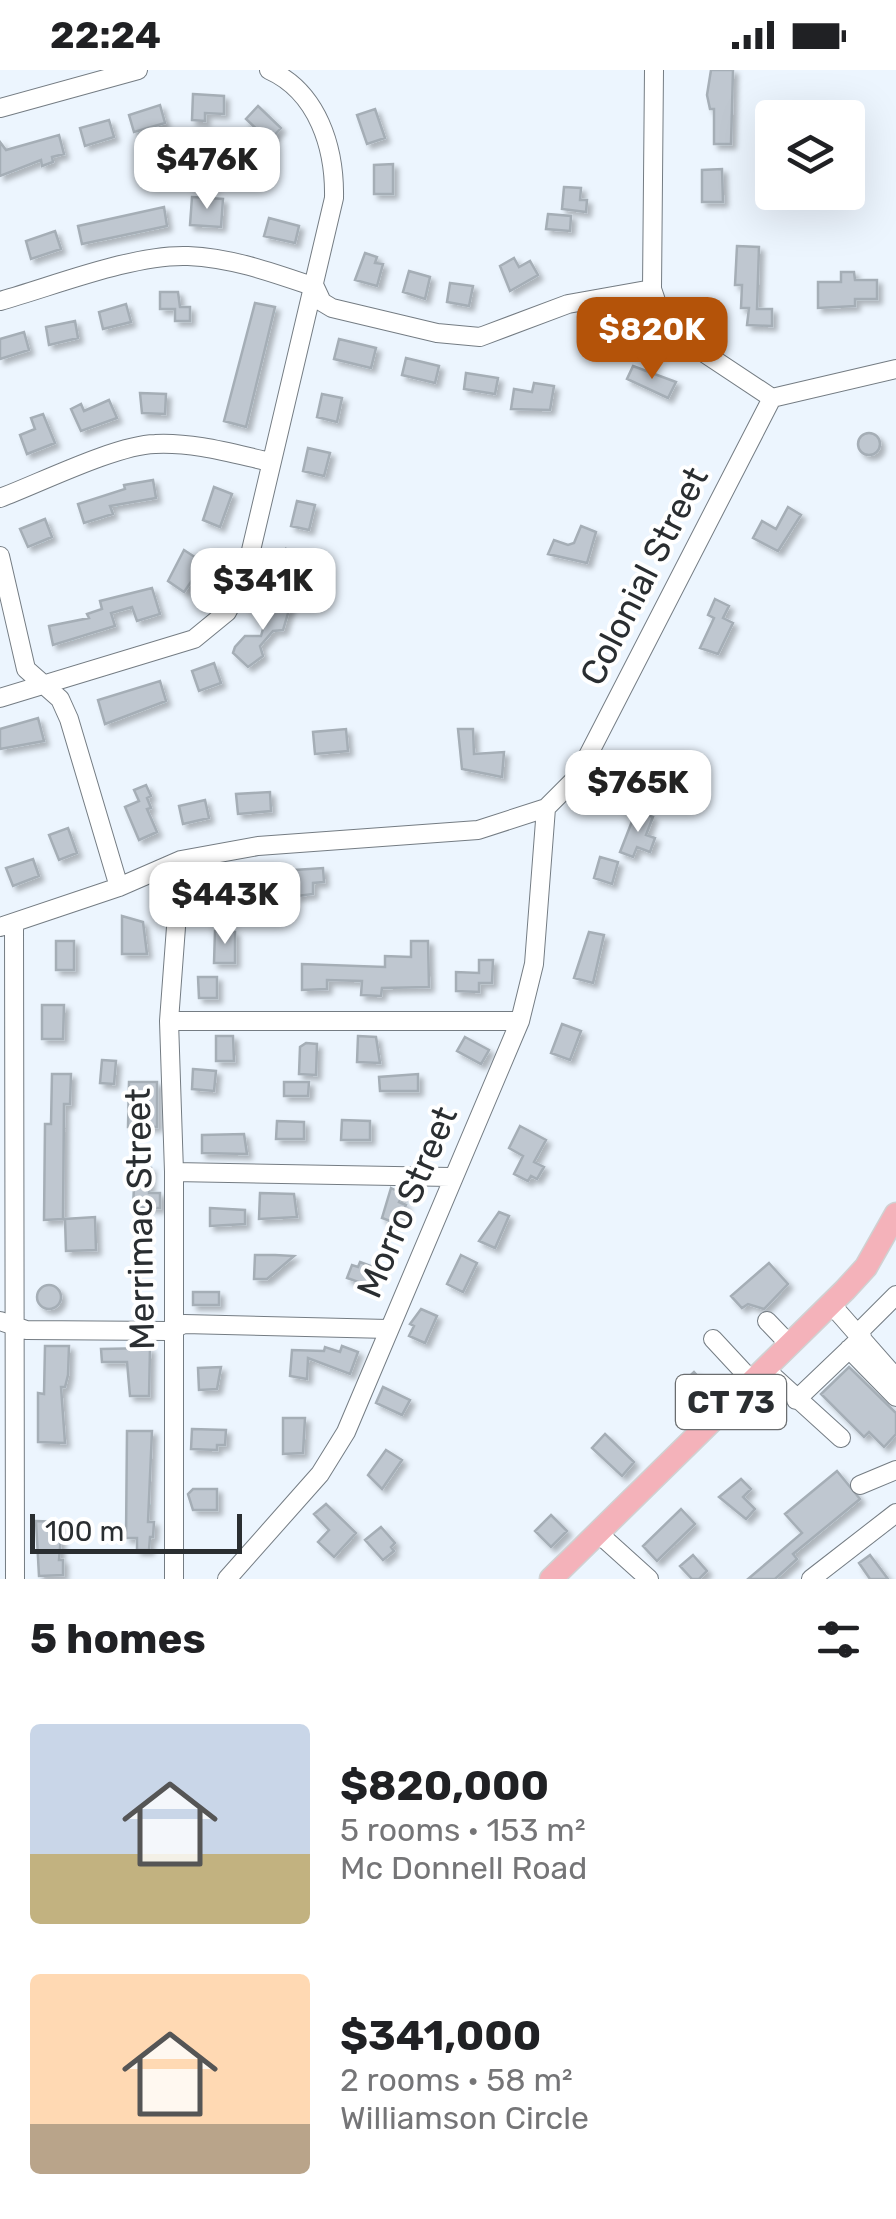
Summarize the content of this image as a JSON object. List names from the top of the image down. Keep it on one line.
{"streets":{"main road":["CT 73"],"street":["Colonial Street","Morro Street","Merrimac Street"]},"crossings":[["Colonial Street","Morro Street"],["Colonial Street","Merrimac Street"]],"scale_bar":"100 m","page":{"status":"22:24","price":["$476K","$820K","$341K","$765K","$443K"],"scale":"100 m","heading":"5 homes","list":[{"name":"$820,000","note":"5 rooms · 153 m² · Mc Donnell Road"},{"name":"$341,000","note":"2 rooms · 58 m² · Williamson Circle"}]}}
